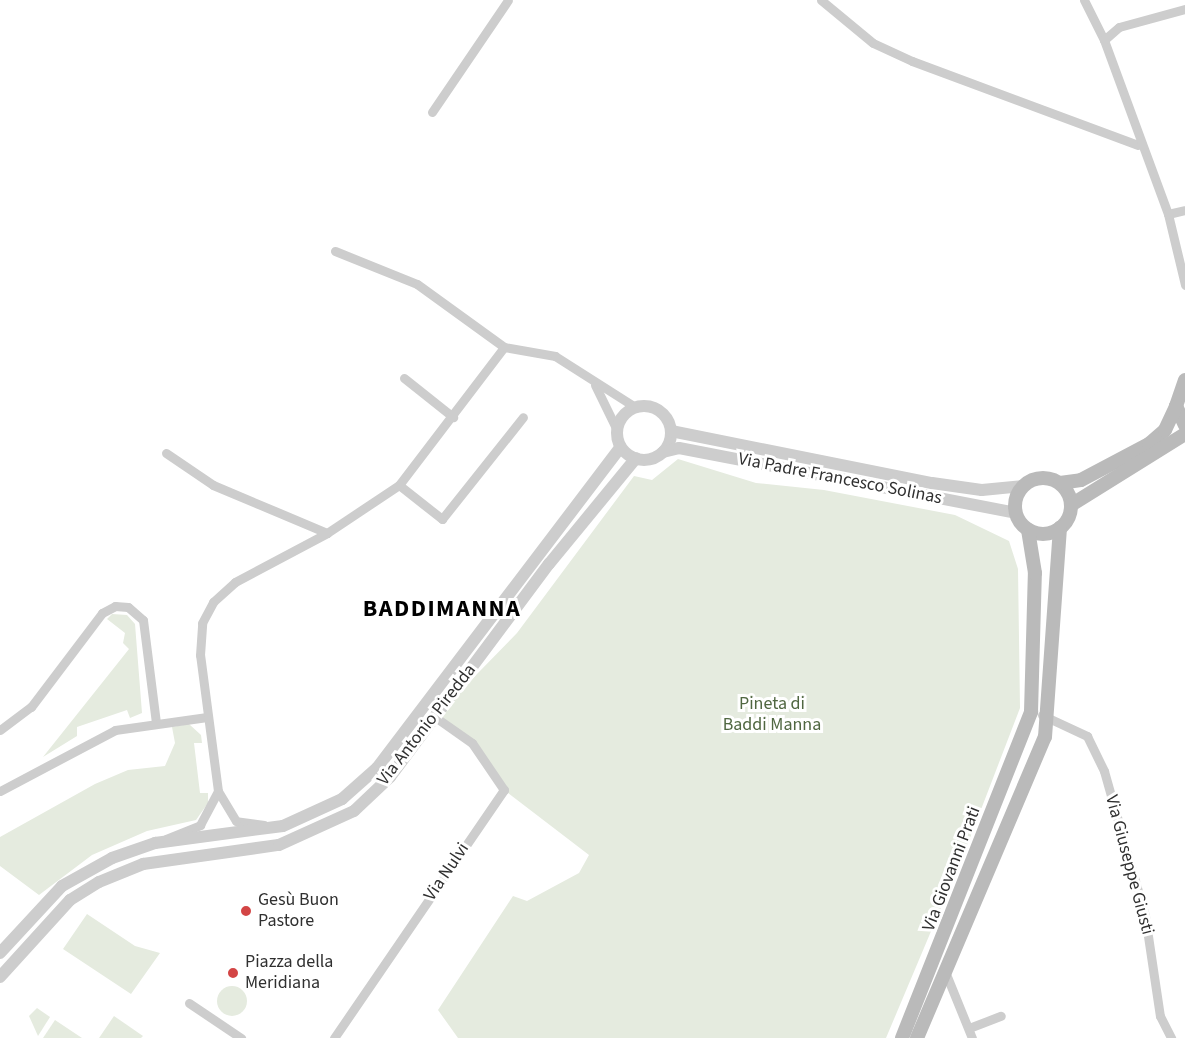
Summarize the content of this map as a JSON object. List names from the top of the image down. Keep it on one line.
{"streets":{"main road":["Via Giovanni Prati"],"street":["Via Padre Francesco Solinas","Via Antonio Piredda","Via Giuseppe Giusti","Via Nulvi"]},"crossings":[["Via Padre Francesco Solinas","Via Antonio Piredda"],["Via Padre Francesco Solinas","Via Giovanni Prati"],["Via Antonio Piredda","Via Nulvi"],["Via Giuseppe Giusti","Via Giovanni Prati"]],"districts":["BADDIMANNA"],"parks":["Pineta di Baddi Manna"],"places":["Gesù Buon Pastore","Piazza della Meridiana"]}
